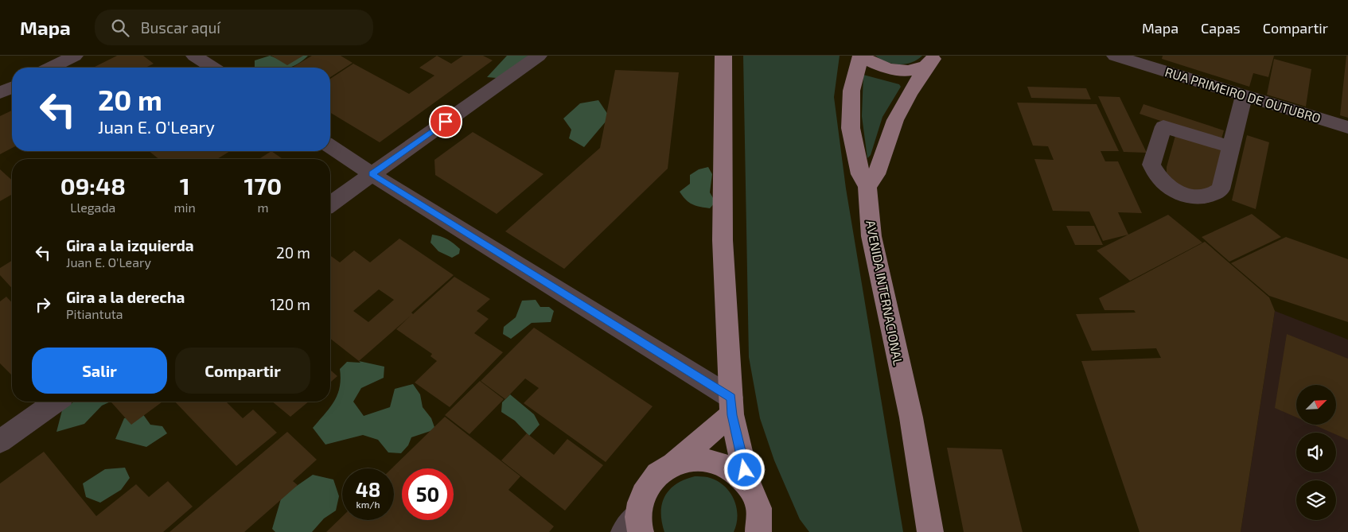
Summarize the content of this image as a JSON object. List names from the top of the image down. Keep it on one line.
{"streets":{"main road":["AVENIDA INTERNACIONAL"],"street":["RUA PRIMEIRO DE OUTUBRO"]},"north":"top right","page":{"header":"Mapa","search":"Buscar aquí","nav":["Mapa","Capas","Compartir"],"turn":["20 m","Juan E. O'Leary"],"eta":["09:48","Llegada","1","min","170","m"],"list":[{"name":"Gira a la izquierda","note":"Juan E. O'Leary","value":"20 m"},{"name":"Gira a la derecha","note":"Pitiantuta","value":"120 m"}],"buttons":["Salir","Compartir"],"speed":"48 km/h","limit":"50"}}
